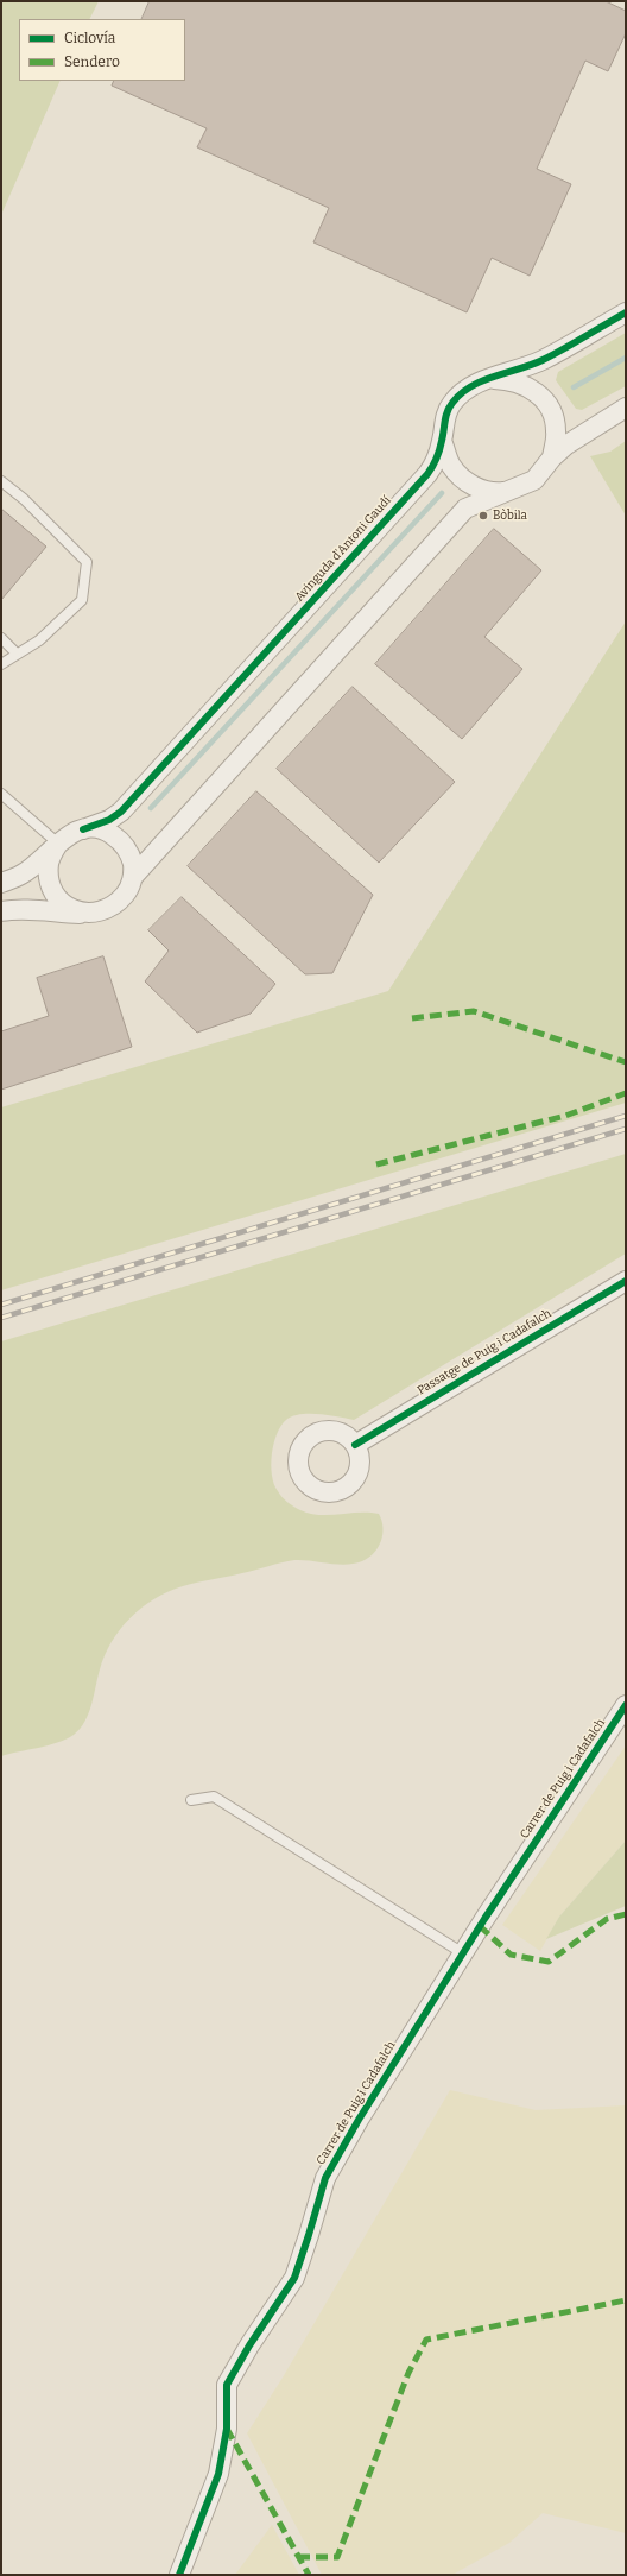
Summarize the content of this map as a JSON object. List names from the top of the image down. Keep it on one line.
{"streets":{"street":["Avinguda d'Antoni Gaudí","Passatge de Puig i Cadafalch","Carrer de Puig i Cadafalch"]},"places":["Bòbila"],"legend":["Ciclovía","Sendero"]}
